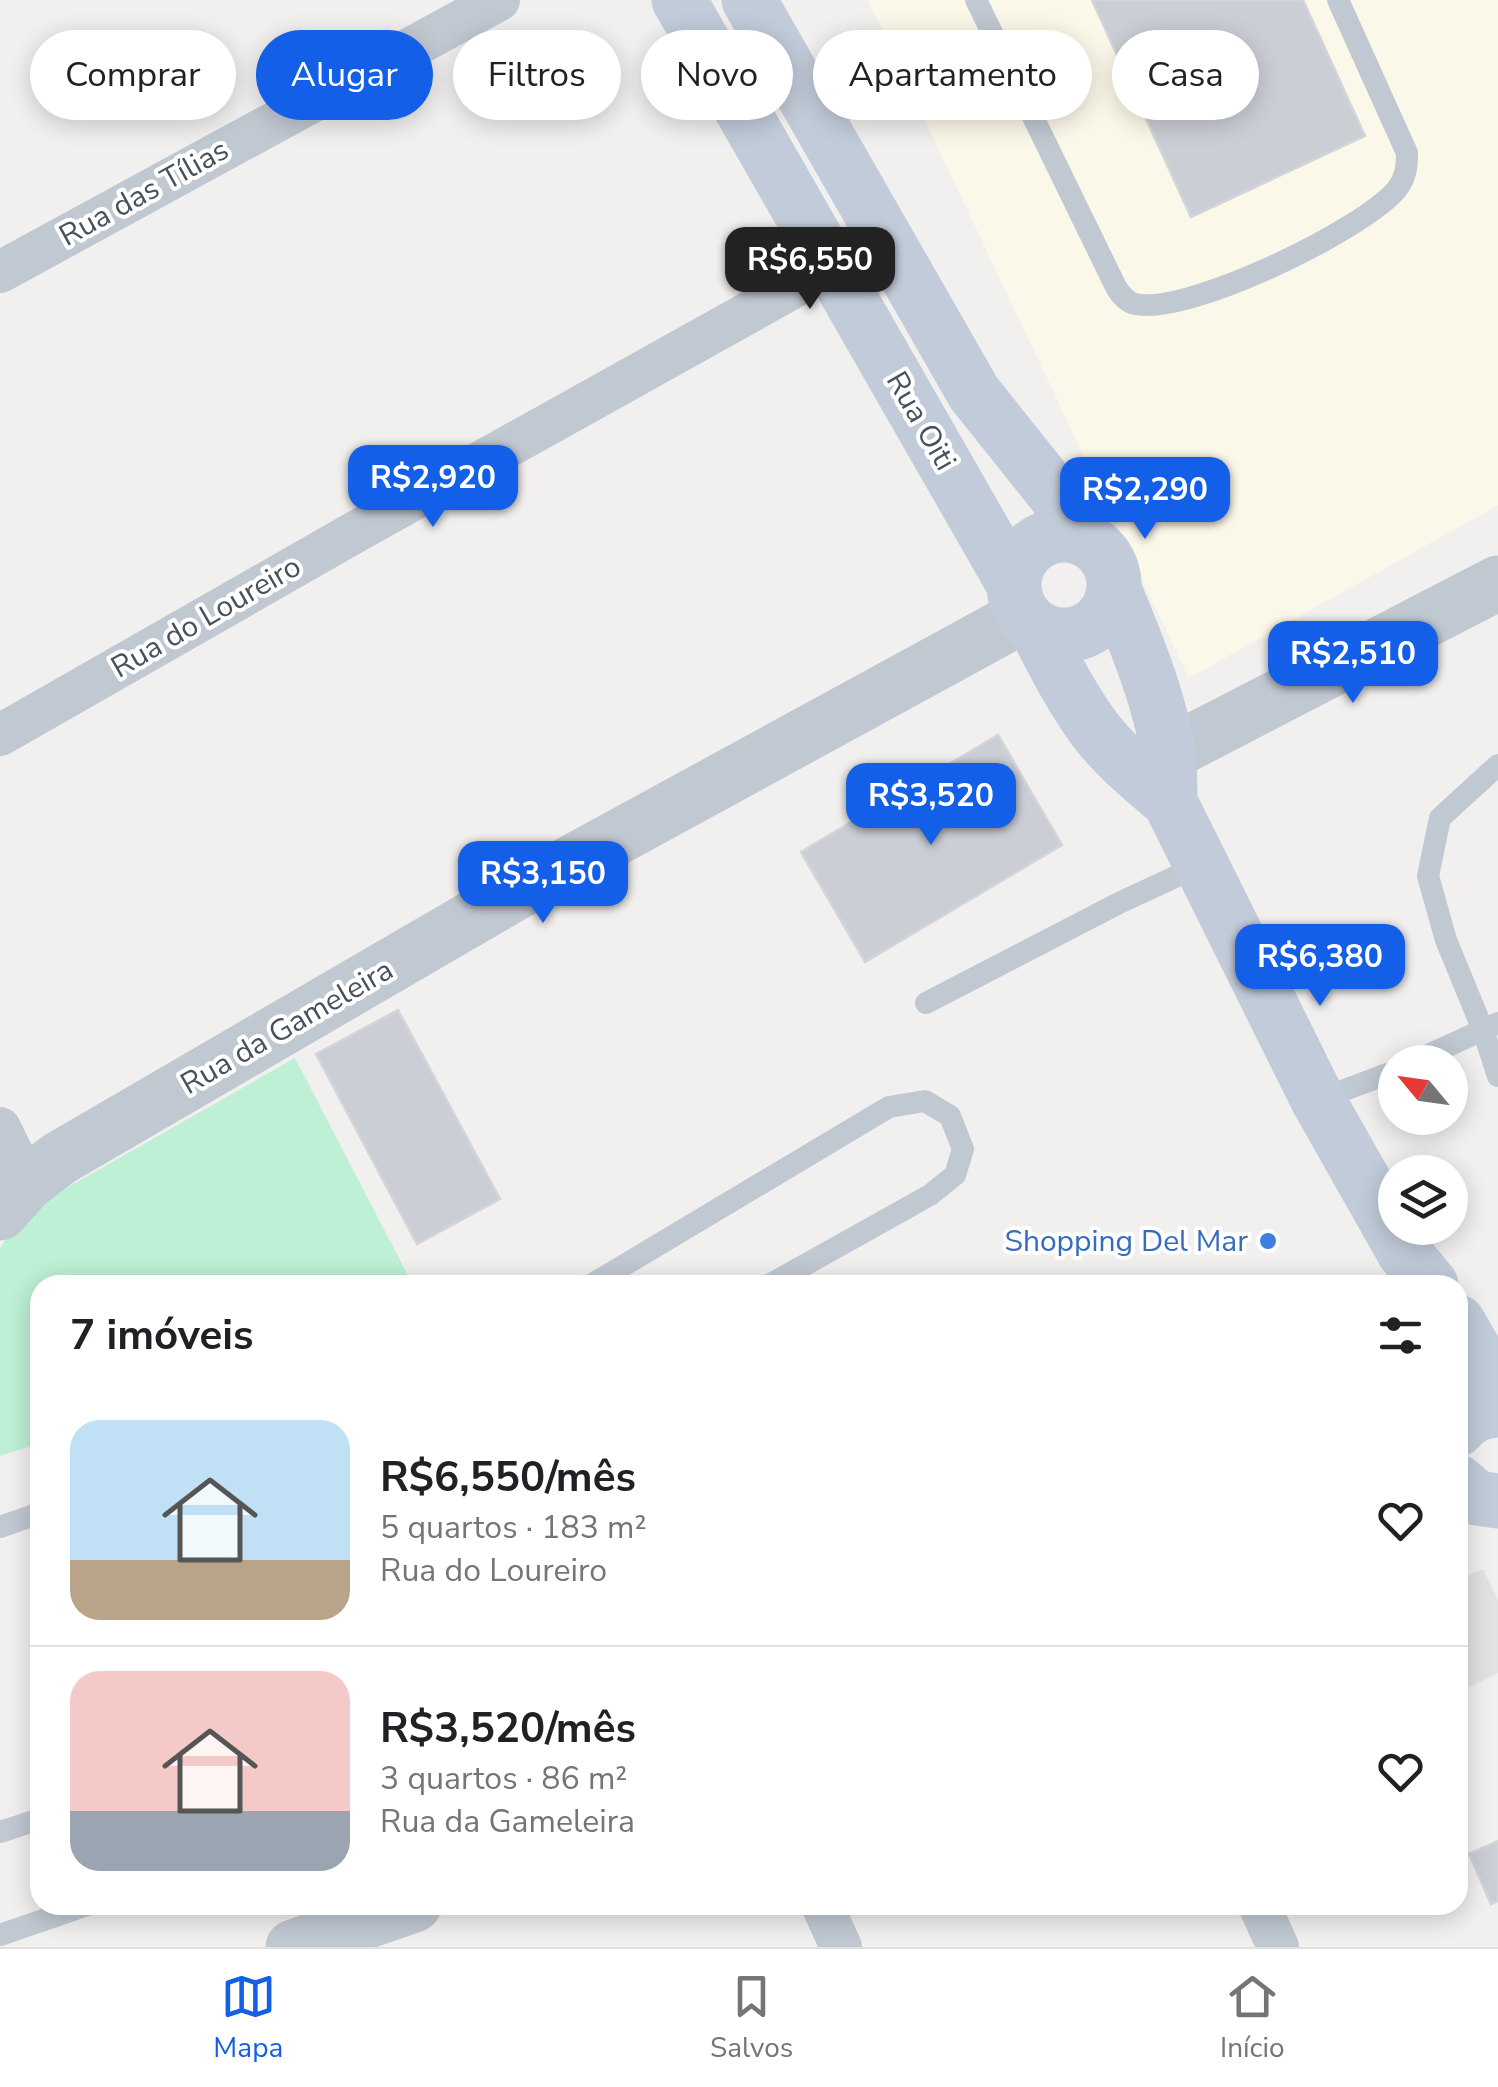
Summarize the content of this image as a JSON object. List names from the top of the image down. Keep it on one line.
{"streets":{"main road":["Rua Oiti"],"street":["Rua das Tílias","Rua do Loureiro","Rua da Gameleira"]},"crossings":[["Rua Oiti","Rua do Loureiro"],["Rua Oiti","Rua da Gameleira"]],"places":["Shopping Del Mar"],"north":"top left","page":{"chip":["Comprar","Alugar","Filtros","Novo","Apartamento","Casa"],"price":["R$6,550","R$2,920","R$2,290","R$2,510","R$3,520","R$3,150","R$6,380"],"heading":"7 imóveis","list":[{"name":"R$6,550/mês","note":"5 quartos · 183 m² · Rua do Loureiro"},{"name":"R$3,520/mês","note":"3 quartos · 86 m² · Rua da Gameleira"}],"tabs":["Mapa","Salvos","Início"]}}
